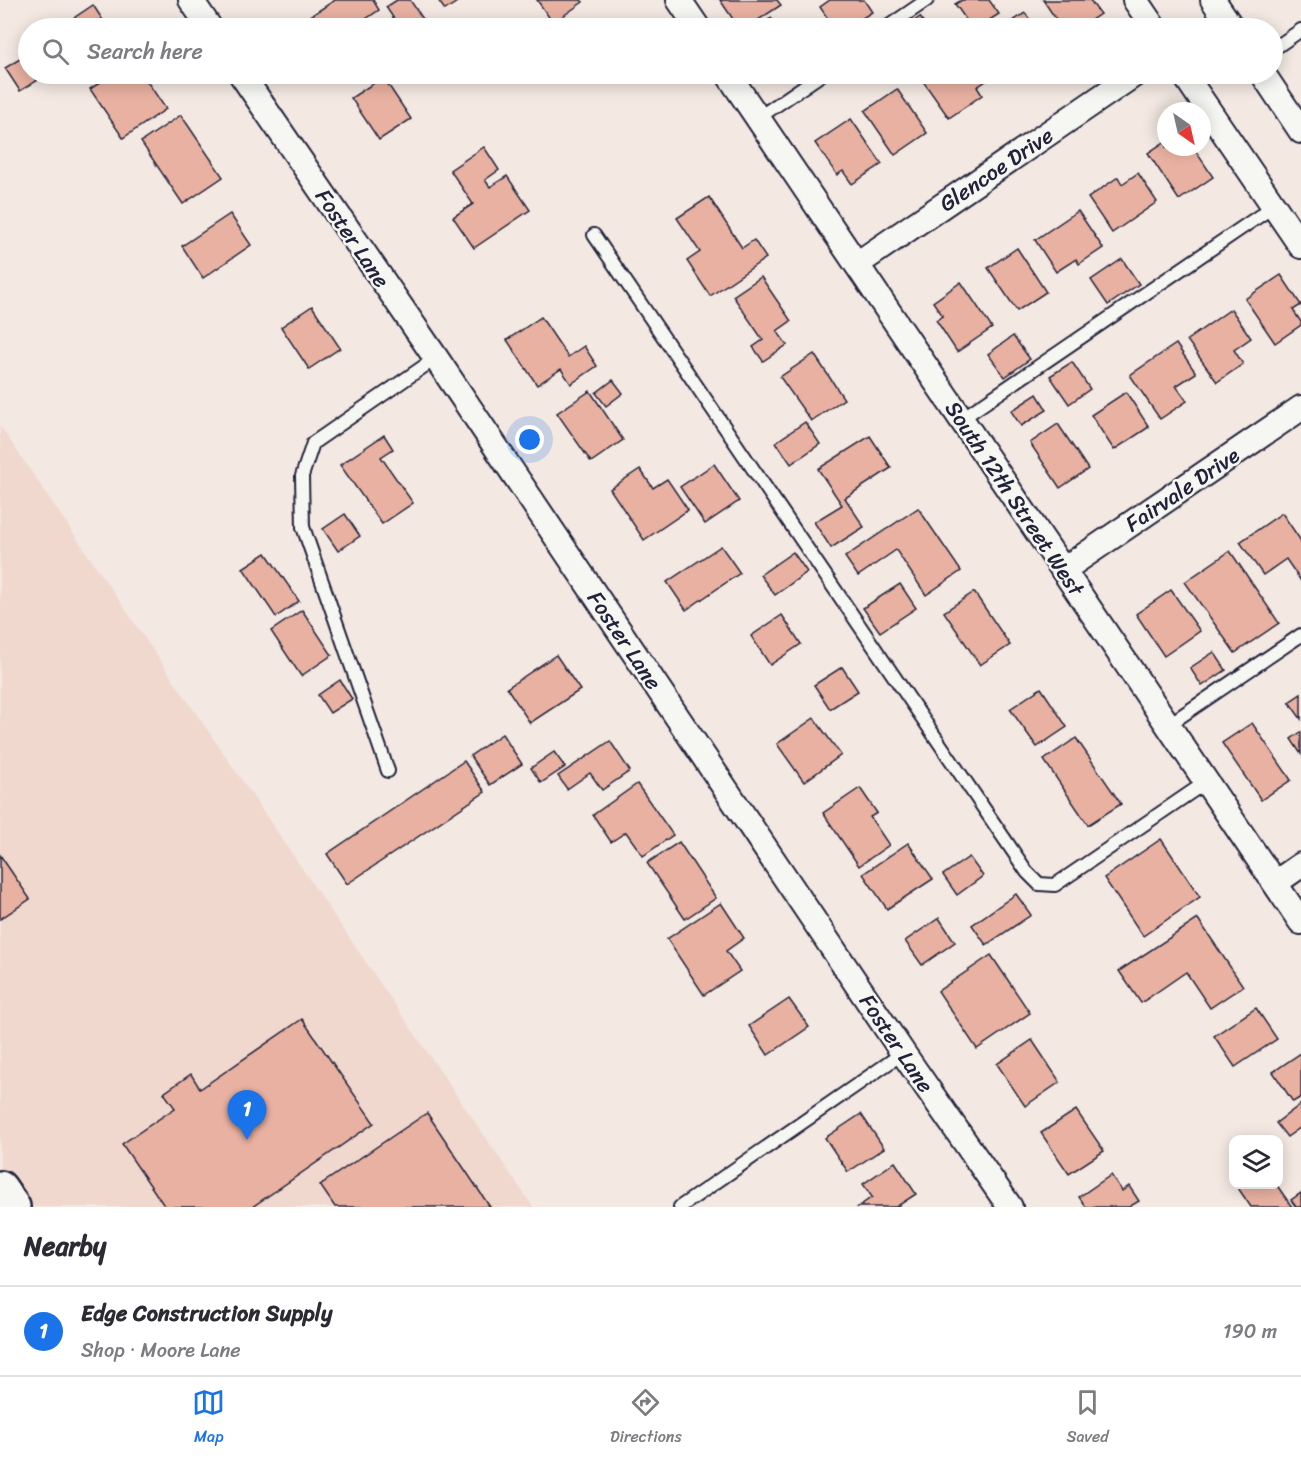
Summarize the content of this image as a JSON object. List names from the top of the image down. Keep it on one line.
{"streets":{"street":["Glencoe Drive","Foster Lane","Fairvale Drive","South 12th Street West"]},"crossings":[["Glencoe Drive","South 12th Street West"],["Fairvale Drive","South 12th Street West"]],"north":"bottom right","page":{"search":"Search here","pins":"1","heading":"Nearby","list":[{"mark":"1","name":"Edge Construction Supply","note":"Shop · Moore Lane","value":"190 m"}],"nav":["Map","Directions","Saved"]}}
